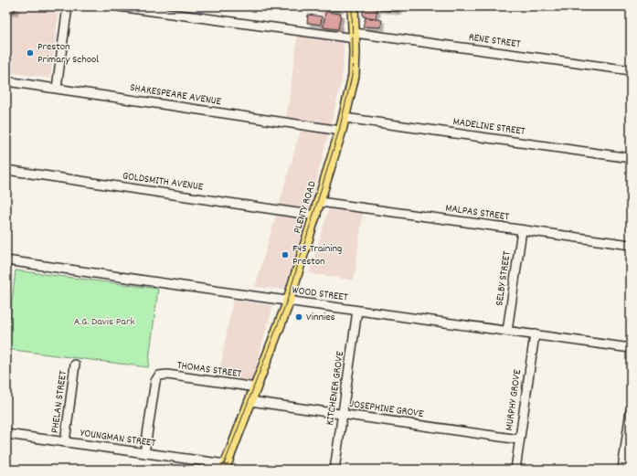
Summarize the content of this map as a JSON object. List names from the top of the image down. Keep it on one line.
{"streets":{"main road":["PLENTY ROAD"],"street":["RENE STREET","SHAKESPEARE AVENUE","MADELINE STREET","GOLDSMITH AVENUE","MALPAS STREET","SELBY STREET","WOOD STREET","THOMAS STREET","KITCHENER GROVE","MURPHY GROVE","PHELAN STREET","JOSEPHINE GROVE","YOUNGMAN STREET"]},"crossings":[["RENE STREET","PLENTY ROAD"],["SHAKESPEARE AVENUE","PLENTY ROAD"],["MADELINE STREET","PLENTY ROAD"],["GOLDSMITH AVENUE","PLENTY ROAD"],["PLENTY ROAD","MALPAS STREET"],["PLENTY ROAD","WOOD STREET"],["PLENTY ROAD","THOMAS STREET"],["PLENTY ROAD","JOSEPHINE GROVE"],["PLENTY ROAD","YOUNGMAN STREET"],["MALPAS STREET","SELBY STREET"],["SELBY STREET","WOOD STREET"],["WOOD STREET","KITCHENER GROVE"],["WOOD STREET","MURPHY GROVE"],["THOMAS STREET","YOUNGMAN STREET"],["KITCHENER GROVE","JOSEPHINE GROVE"],["MURPHY GROVE","JOSEPHINE GROVE"],["PHELAN STREET","YOUNGMAN STREET"]],"parks":["A.G. Davis Park"],"places":["Preston Primary School","F45 Training Preston","Vinnies"]}
